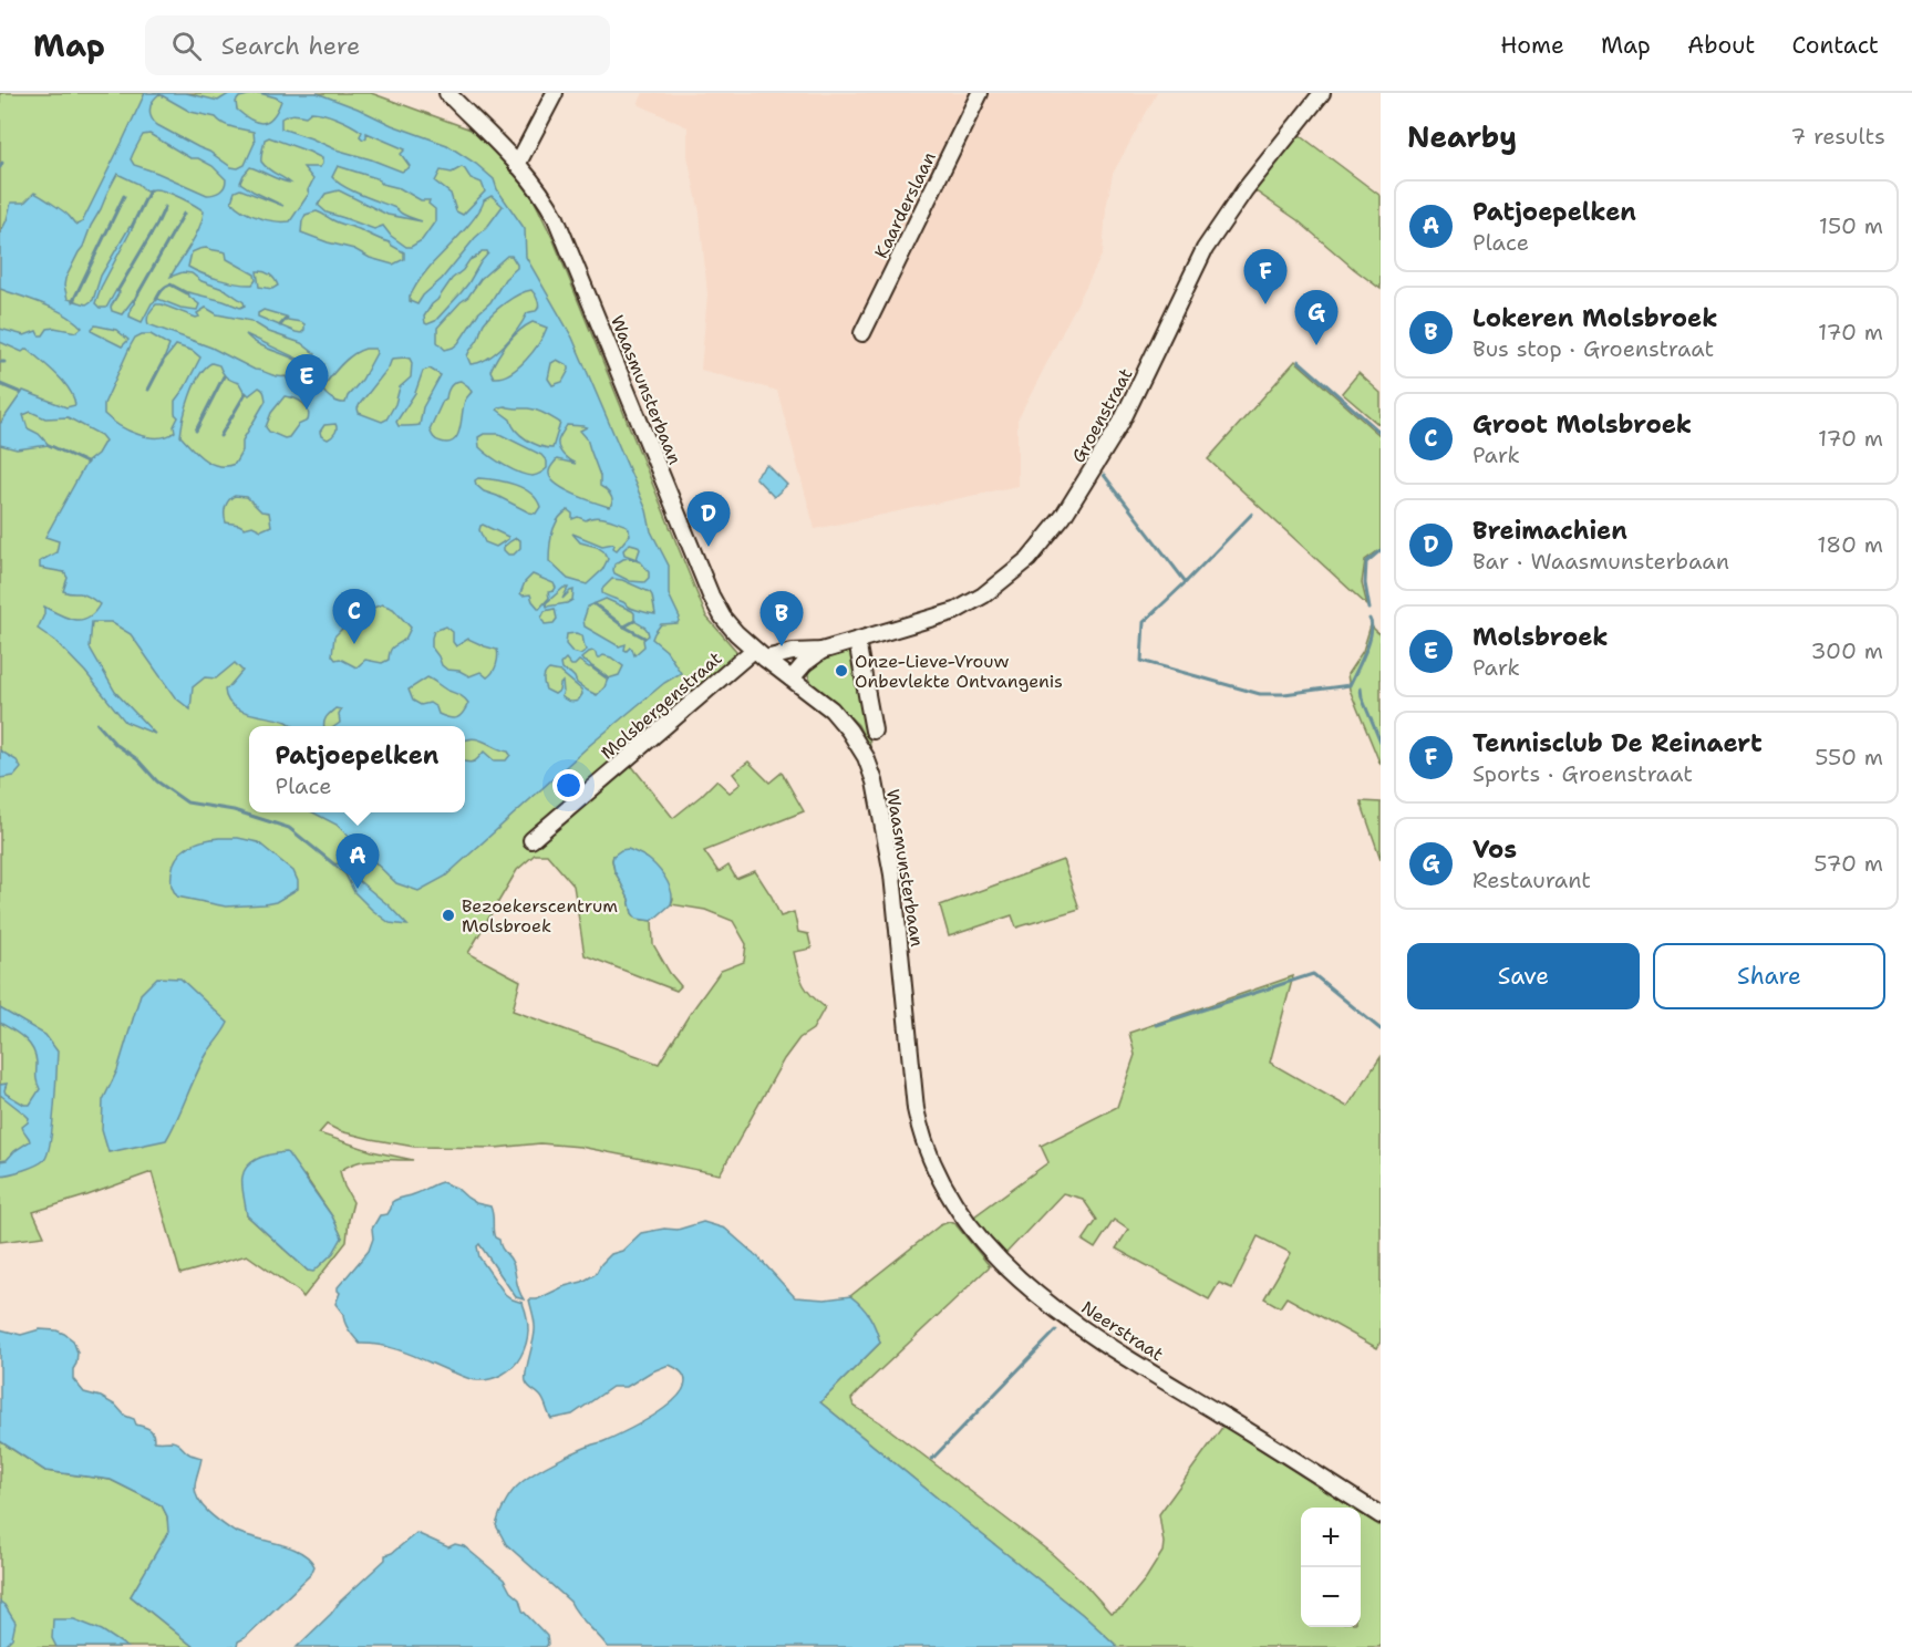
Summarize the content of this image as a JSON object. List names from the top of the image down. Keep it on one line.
{"streets":{"street":["Kaarderslaan","Waasmunsterbaan","Groenstraat","Molsbergenstraat","Neerstraat"]},"crossings":[["Waasmunsterbaan","Groenstraat"],["Waasmunsterbaan","Molsbergenstraat"],["Waasmunsterbaan","Neerstraat"],["Groenstraat","Molsbergenstraat"]],"places":["Onze-Lieve-Vrouw Onbevlekte Ontvangenis","Bezoekerscentrum Molsbroek"],"page":{"header":"Map","search":"Search here","nav":["Home","Map","About","Contact"],"heading":["Nearby","7 results"],"list":[{"mark":"A","name":"Patjoepelken","note":"Place","value":"150 m"},{"mark":"B","name":"Lokeren Molsbroek","note":"Bus stop · Groenstraat","value":"170 m"},{"mark":"C","name":"Groot Molsbroek","note":"Park","value":"170 m"},{"mark":"D","name":"Breimachien","note":"Bar · Waasmunsterbaan","value":"180 m"},{"mark":"E","name":"Molsbroek","note":"Park","value":"300 m"},{"mark":"F","name":"Tennisclub De Reinaert","note":"Sports · Groenstraat","value":"550 m"},{"mark":"G","name":"Vos","note":"Restaurant","value":"570 m"}],"pins":["F","G","E","D","C","B","A"],"popup":["Patjoepelken","Place"],"buttons":["Save","Share"],"map_buttons":["+","−"]}}
